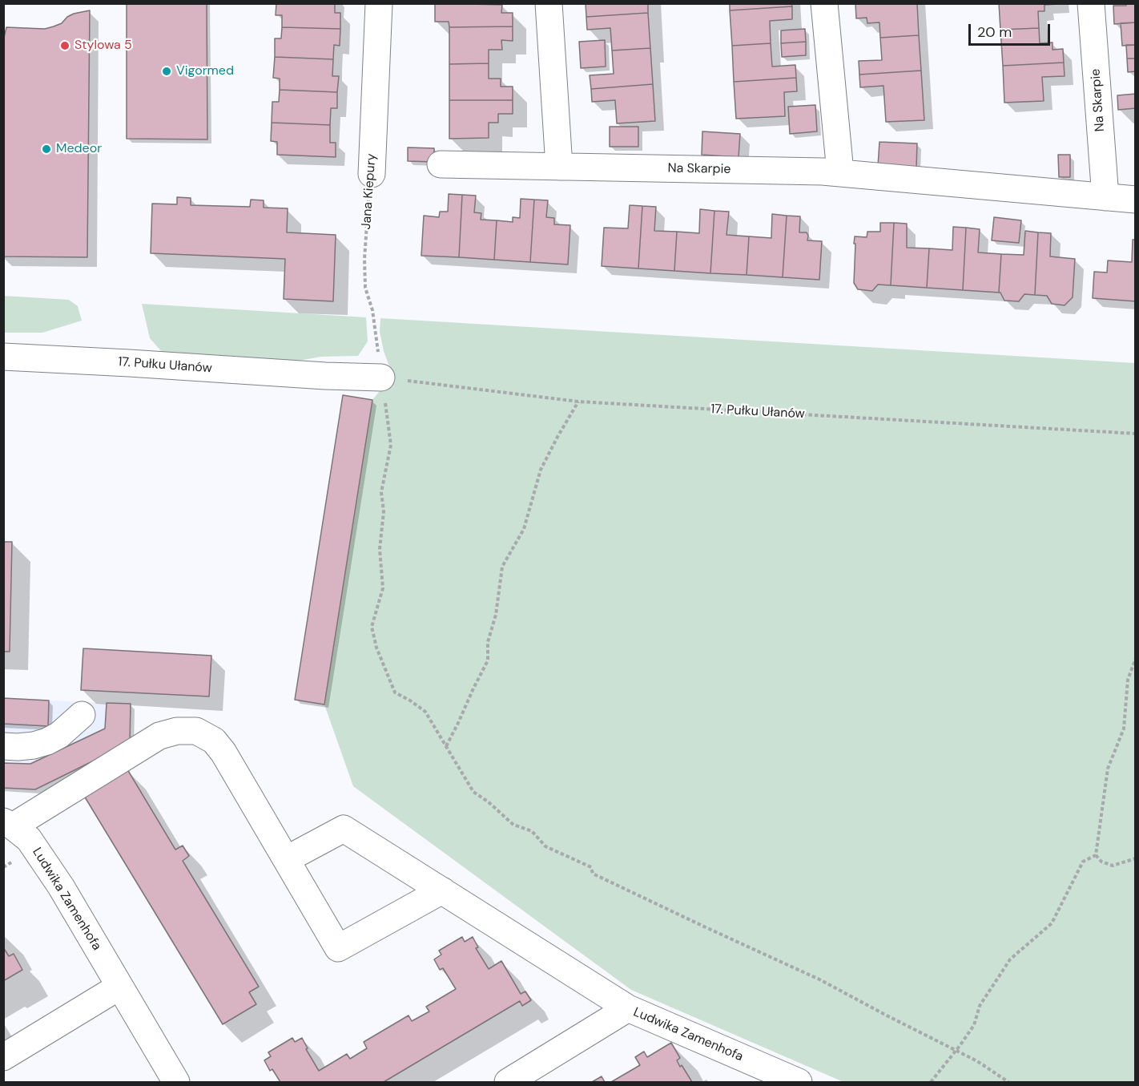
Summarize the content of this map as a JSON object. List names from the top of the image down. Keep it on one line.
{"streets":{"street":["Na Skarpie","Jana Kiepury","17. Pułku Ułanów","Ludwika Zamenhofa"]},"crossings":[["Jana Kiepury","17. Pułku Ułanów"]],"places":["Stylowa 5","Vigormed","Medeor"],"scale_bar":"20 m"}
